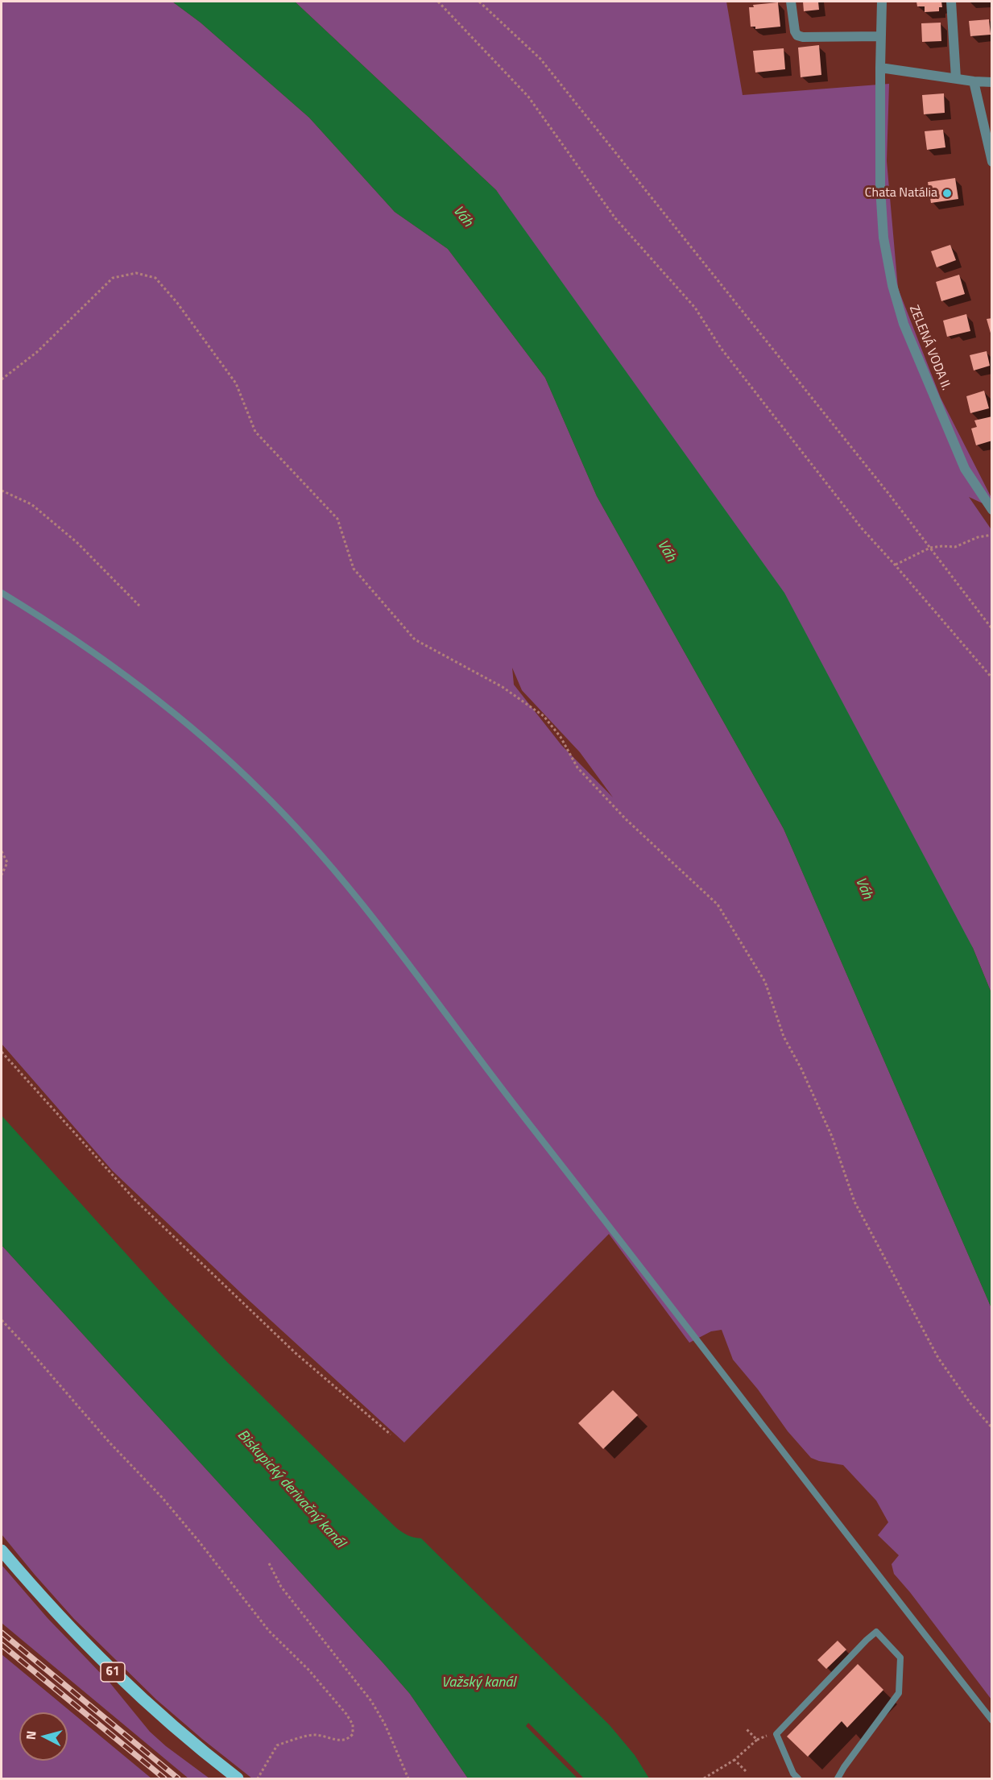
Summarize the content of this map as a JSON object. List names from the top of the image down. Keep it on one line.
{"streets":{"main road":["61"],"street":["ZELENÁ VODA II."]},"water":["Váh","Biskupický derivačný kanál","Važský kanál"],"places":["Chata Natália"],"north":"left"}
